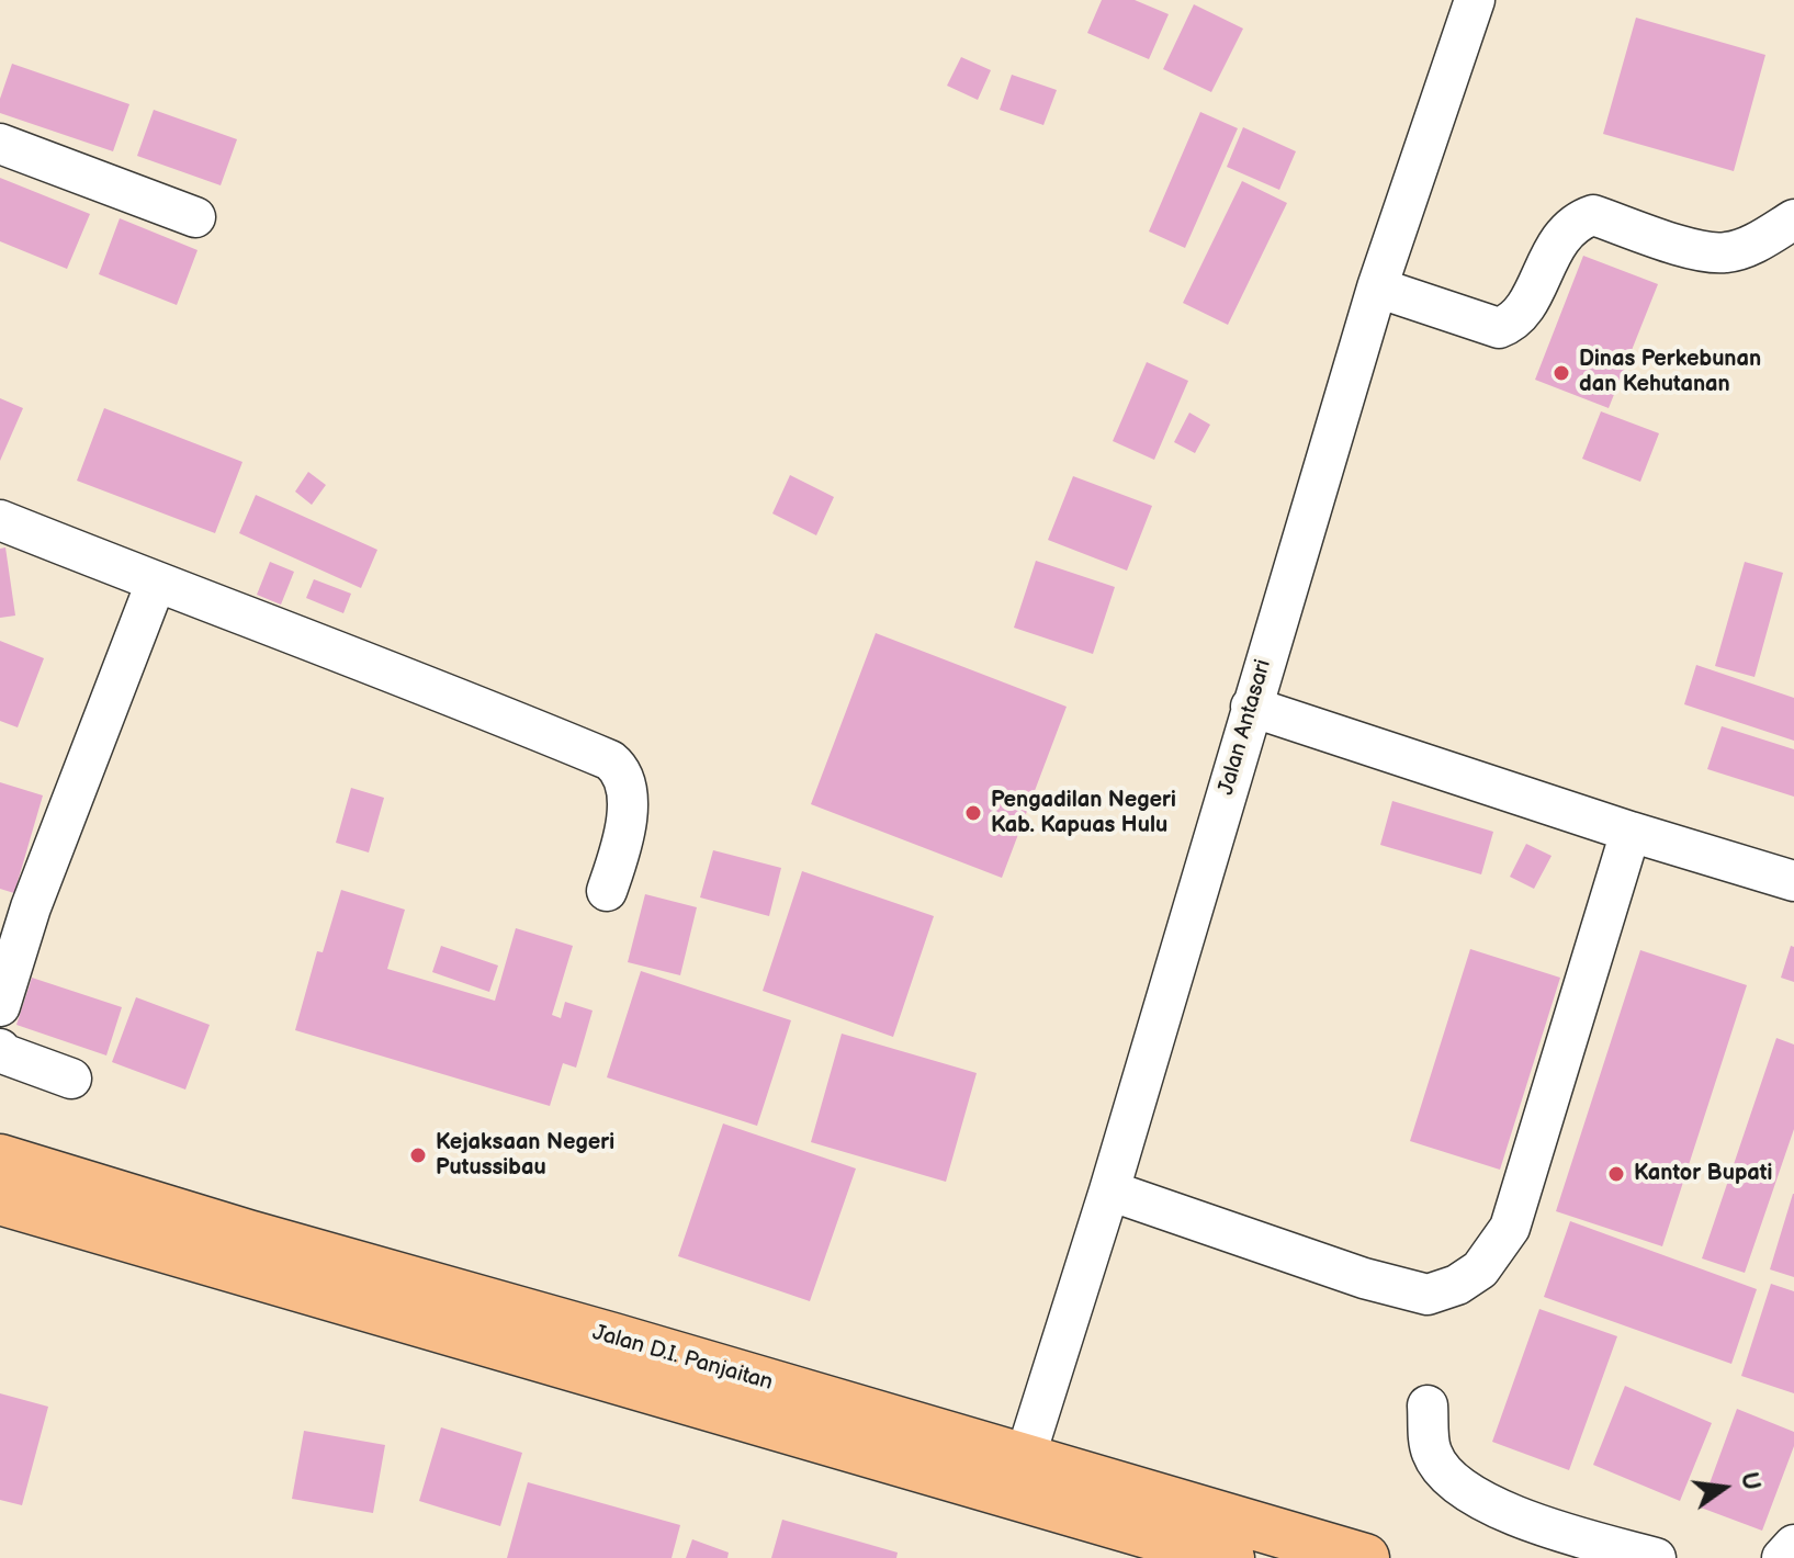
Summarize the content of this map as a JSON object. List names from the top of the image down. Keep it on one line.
{"streets":{"highway":["Jalan D.I. Panjaitan"],"street":["Jalan Antasari"]},"crossings":[["Jalan Antasari","Jalan D.I. Panjaitan"]],"places":["Dinas Perkebunan dan Kehutanan","Pengadilan Negeri Kab. Kapuas Hulu","Kejaksaan Negeri Putussibau","Kantor Bupati"],"north":"right"}
